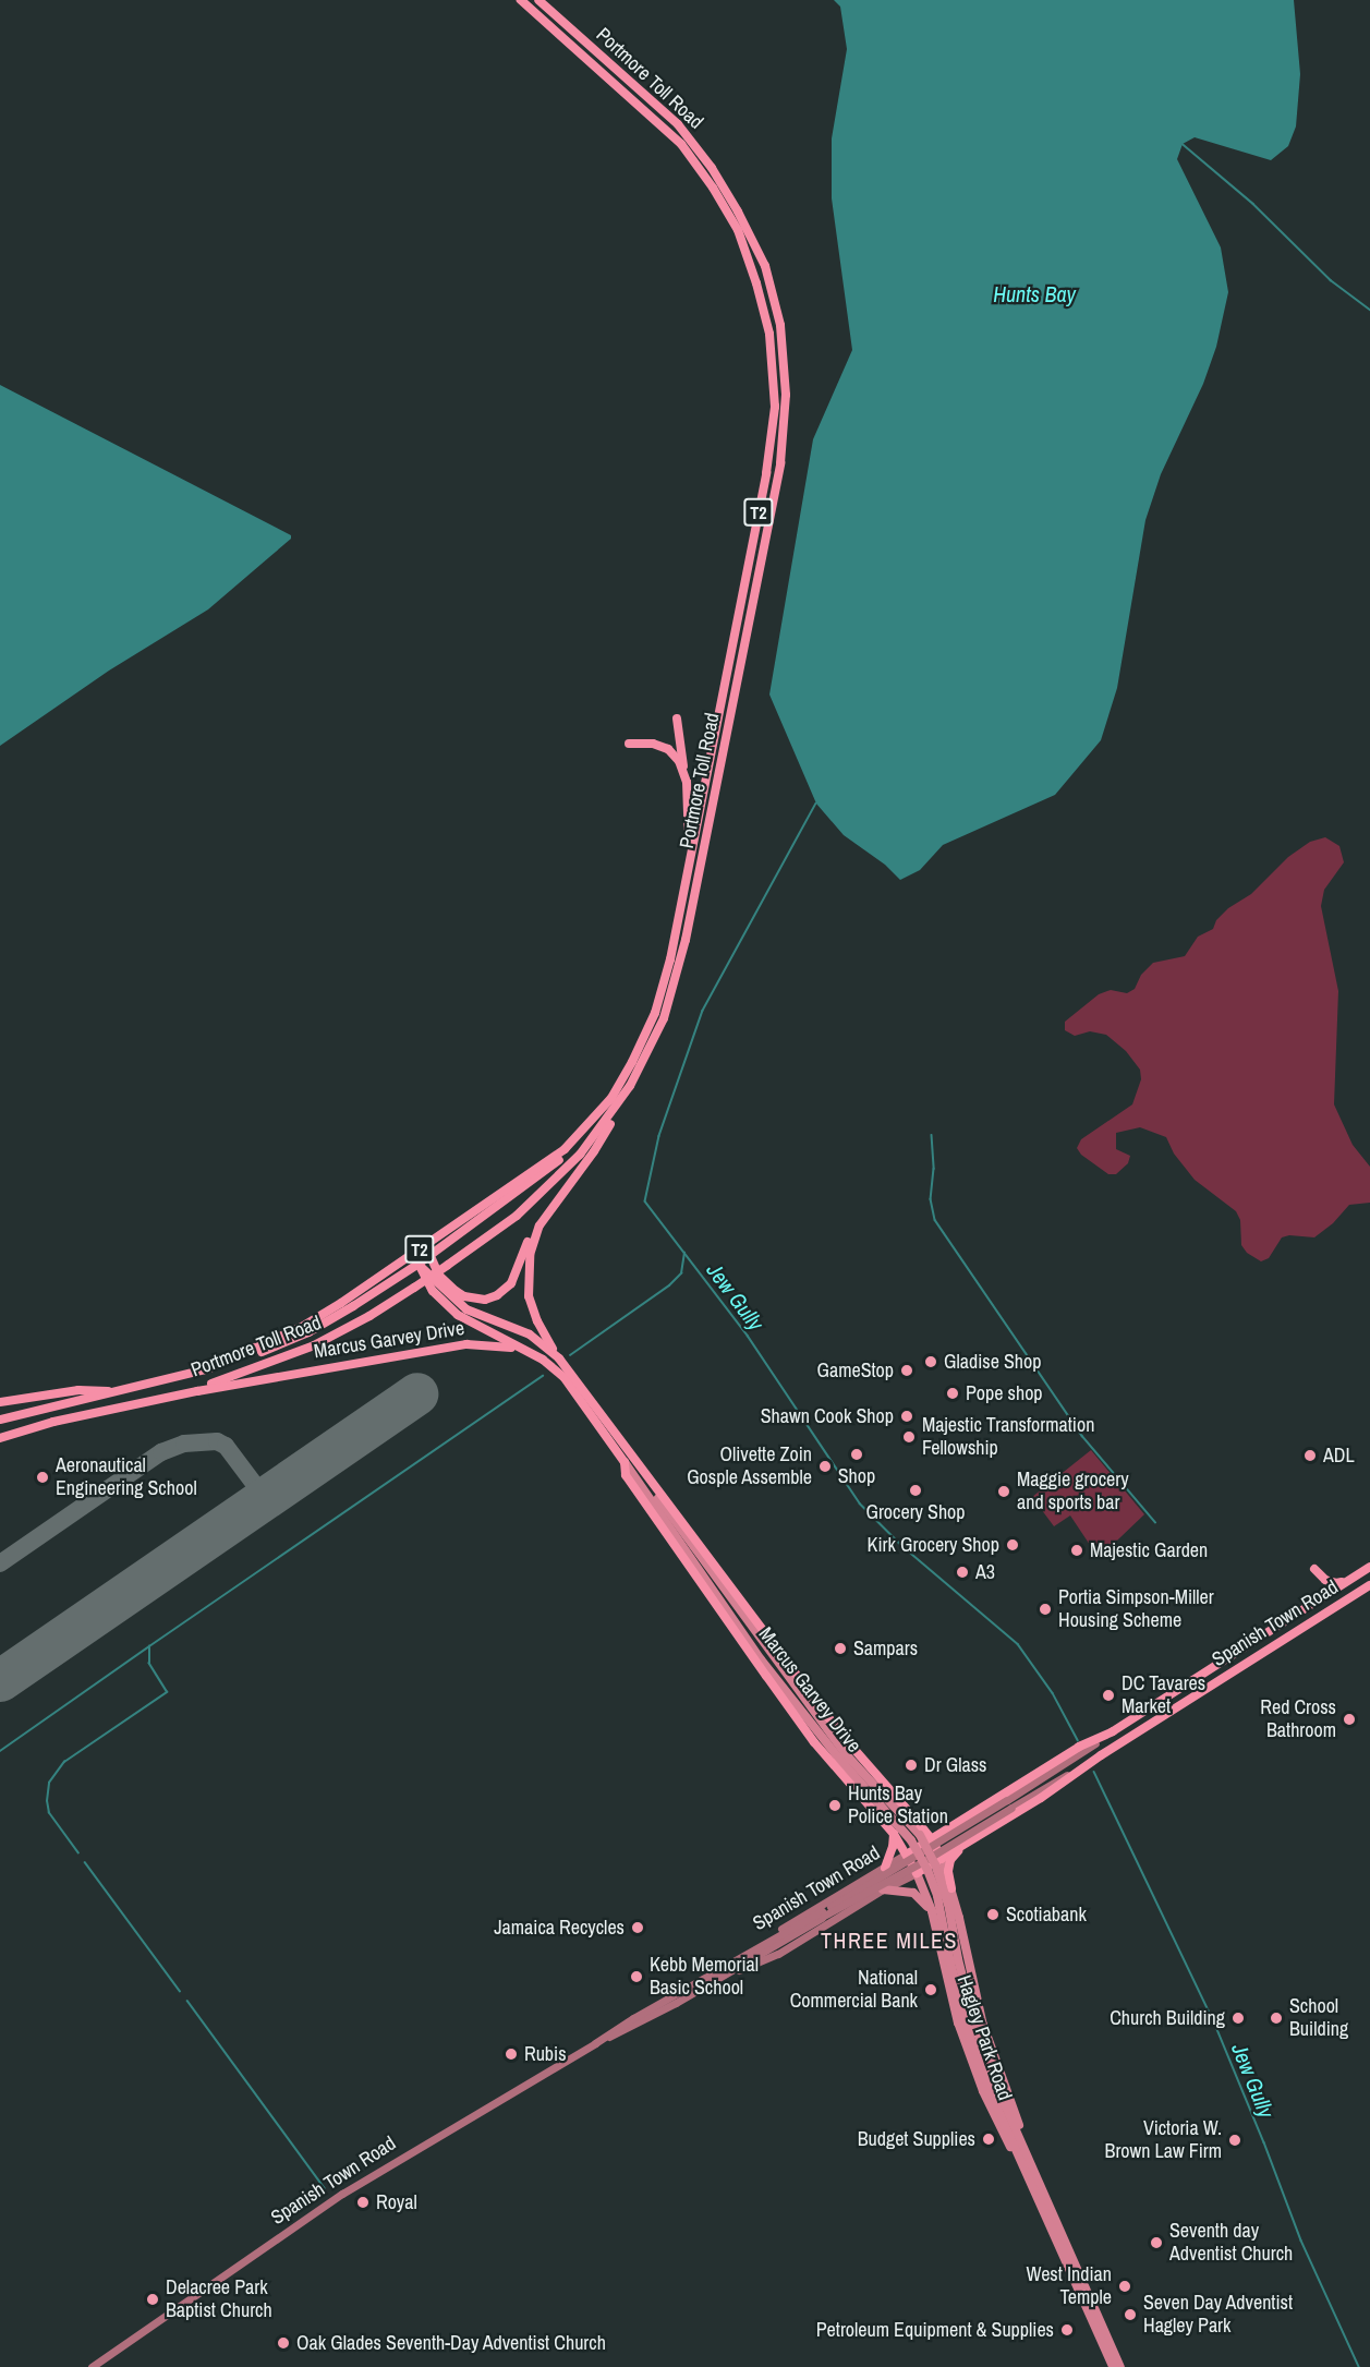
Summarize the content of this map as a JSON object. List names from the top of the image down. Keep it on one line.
{"streets":{"highway":["Portmore Toll Road","T2","Marcus Garvey Drive","Spanish Town Road"],"main road":["Hagley Park Road"]},"crossings":[["Portmore Toll Road","Marcus Garvey Drive"],["Marcus Garvey Drive","Spanish Town Road"],["Marcus Garvey Drive","Hagley Park Road"],["Spanish Town Road","Hagley Park Road"]],"districts":["THREE MILES"],"water":["Hunts Bay","Jew Gully"],"places":["Gladise Shop","GameStop","Pope shop","Shawn Cook Shop","Majestic Transformation Fellowship","Shop","ADL","Olivette Zoin Gosple Assemble","Aeronautical Engineering School","Grocery Shop","Maggie grocery and sports bar","Kirk Grocery Shop","Majestic Garden","A3","Portia Simpson-Miller Housing Scheme","Sampars","DC Tavares Market","Red Cross Bathroom","Dr Glass","Hunts Bay Police Station","Scotiabank","Jamaica Recycles","Kebb Memorial Basic School","National Commercial Bank","Church Building","School Building","Rubis","Budget Supplies","Victoria W. Brown Law Firm","Royal","Seventh day Adventist Church","West Indian Temple","Delacree Park Baptist Church","Seven Day Adventist Hagley Park","Petroleum Equipment & Supplies","Oak Glades Seventh-Day Adventist Church"]}
